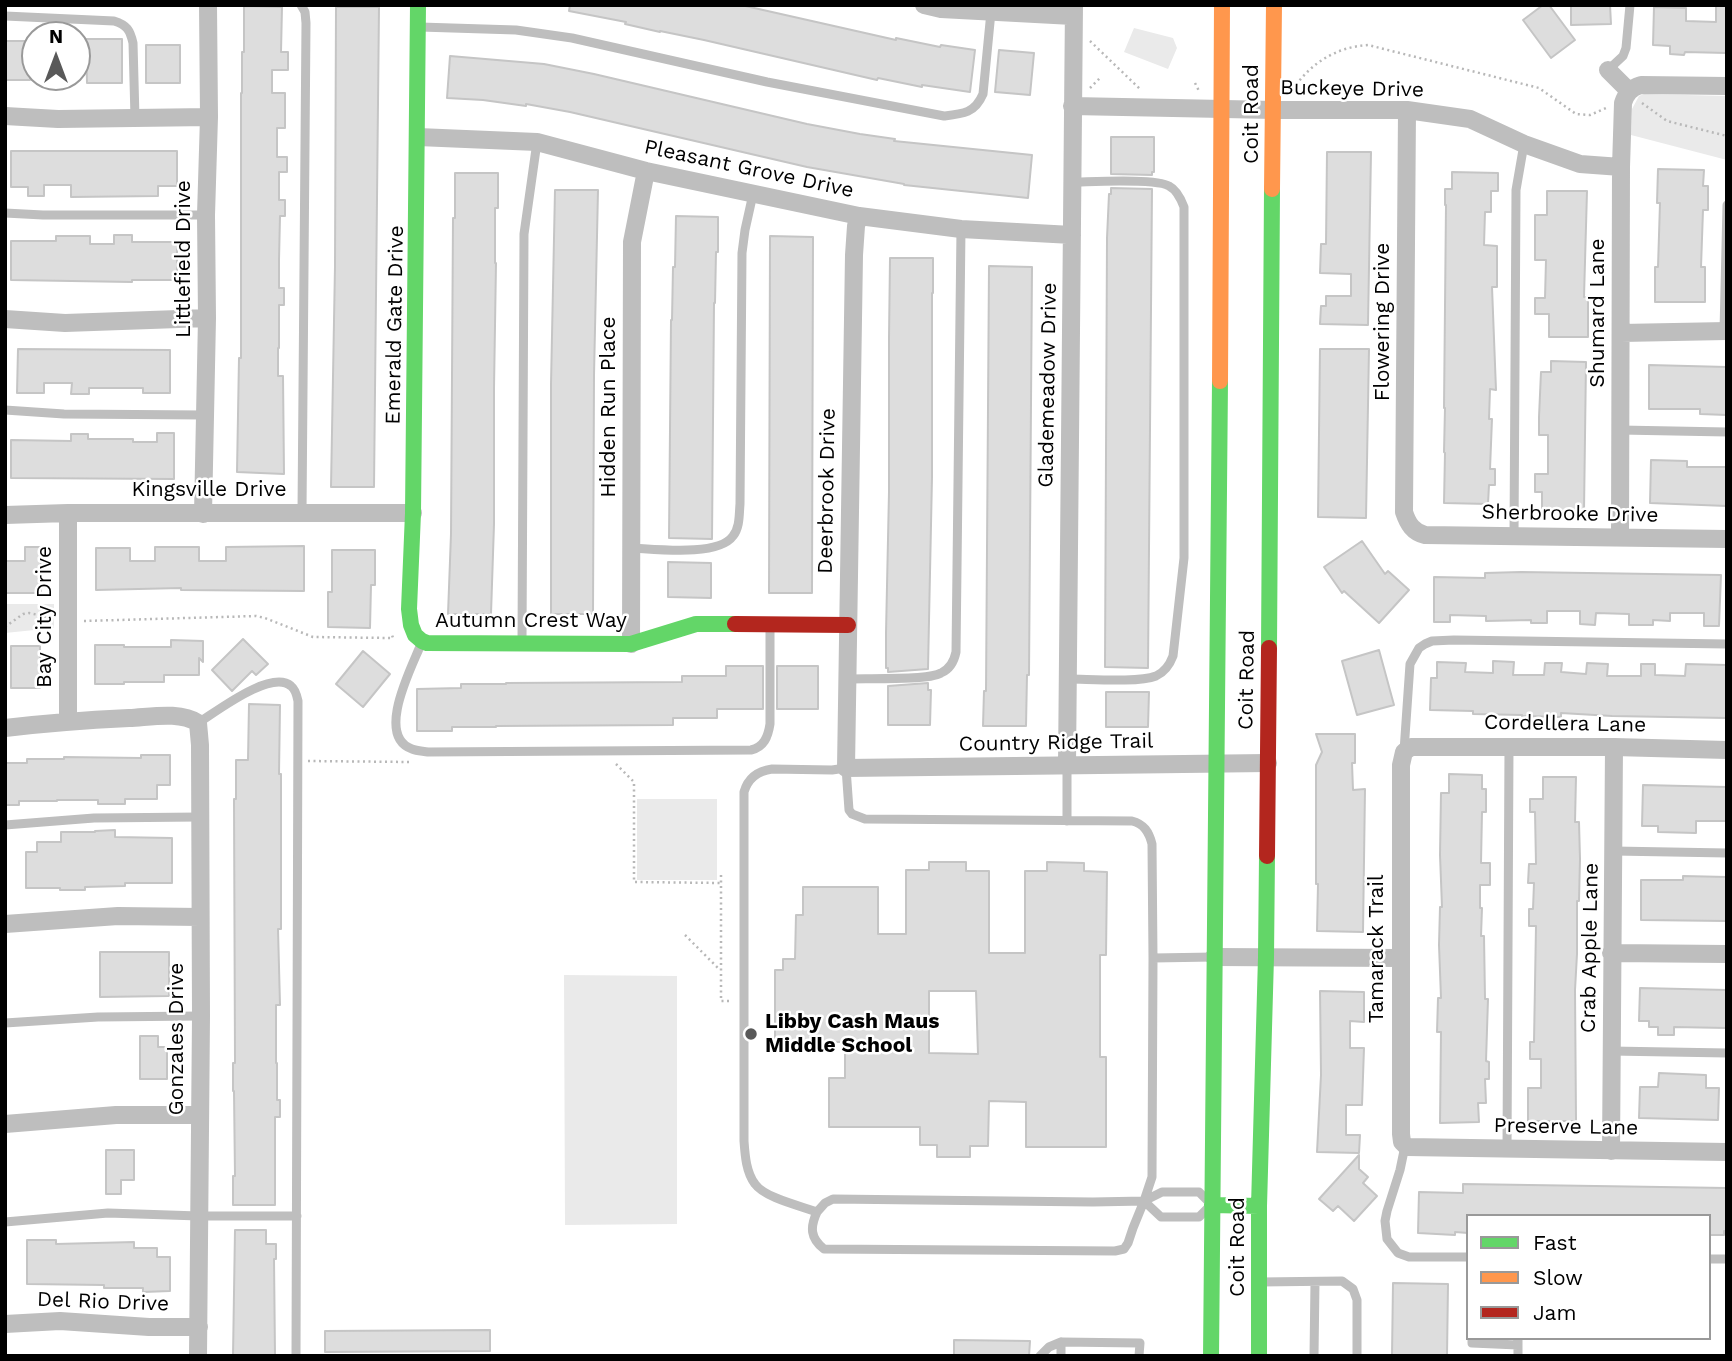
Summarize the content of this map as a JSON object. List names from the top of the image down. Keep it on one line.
{"streets":{"main road":["Coit Road","Emerald Gate Drive","Autumn Crest Way"],"street":["Buckeye Drive","Pleasant Grove Drive","Littlefield Drive","Shumard Lane","Flowering Drive","Glademeadow Drive","Hidden Run Place","Kingsville Drive","Deerbrook Drive","Sherbrooke Drive","Bay City Drive","Cordellera Lane","Country Ridge Trail","Crab Apple Lane","Tamarack Trail","Gonzales Drive","Preserve Lane","Del Rio Drive"]},"crossings":[["Buckeye Drive","Coit Road"],["Buckeye Drive","Shumard Lane"],["Buckeye Drive","Flowering Drive"],["Buckeye Drive","Glademeadow Drive"],["Coit Road","Country Ridge Trail"],["Pleasant Grove Drive","Emerald Gate Drive"],["Pleasant Grove Drive","Glademeadow Drive"],["Pleasant Grove Drive","Hidden Run Place"],["Pleasant Grove Drive","Deerbrook Drive"],["Littlefield Drive","Kingsville Drive"],["Shumard Lane","Sherbrooke Drive"],["Flowering Drive","Sherbrooke Drive"],["Emerald Gate Drive","Kingsville Drive"],["Emerald Gate Drive","Autumn Crest Way"],["Glademeadow Drive","Country Ridge Trail"],["Hidden Run Place","Autumn Crest Way"],["Kingsville Drive","Bay City Drive"],["Deerbrook Drive","Autumn Crest Way"],["Deerbrook Drive","Country Ridge Trail"],["Cordellera Lane","Crab Apple Lane"],["Cordellera Lane","Tamarack Trail"],["Crab Apple Lane","Preserve Lane"],["Tamarack Trail","Preserve Lane"],["Gonzales Drive","Del Rio Drive"]],"places":["Libby Cash Maus Middle School"],"legend":["Fast","Slow","Jam"],"north":"top"}
